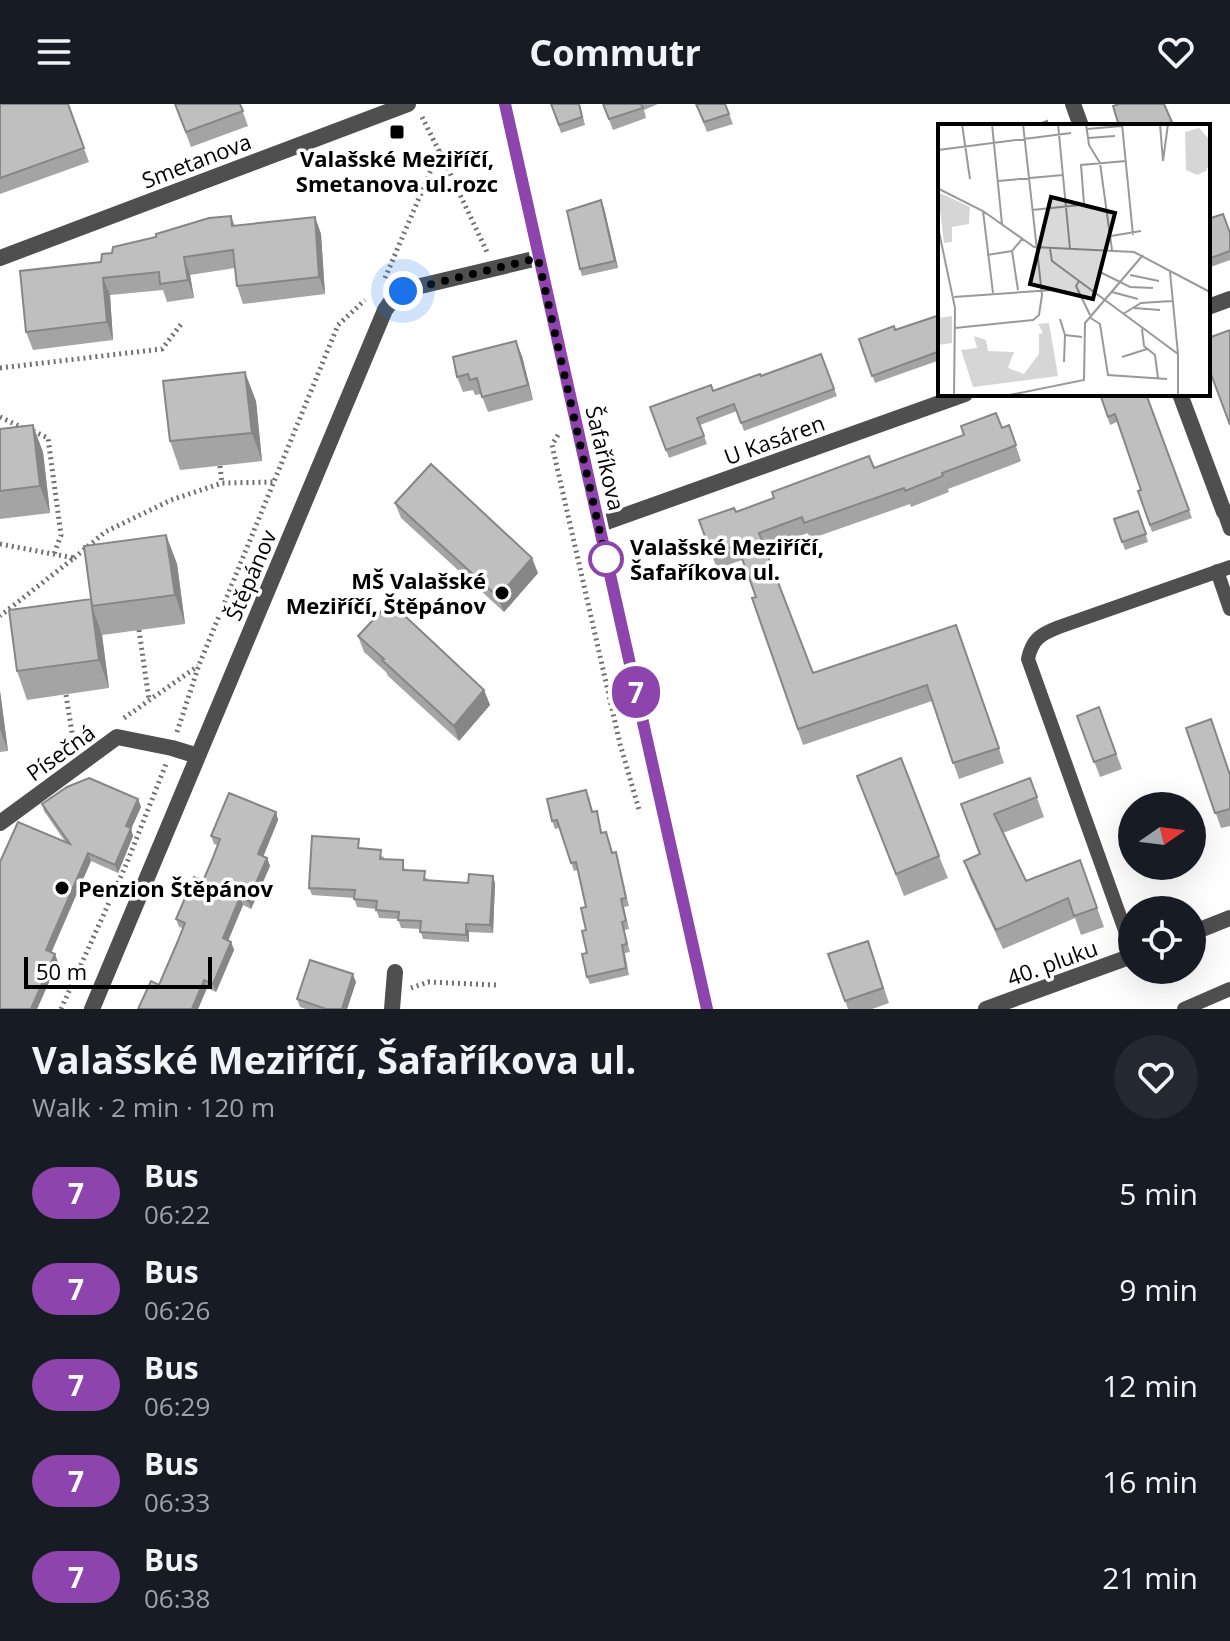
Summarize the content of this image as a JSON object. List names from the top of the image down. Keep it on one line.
{"streets":{"street":["Smetanova","U Kasáren","Šafaříkova","Štěpánov","Písečná","40. pluku"]},"crossings":[["U Kasáren","Šafaříkova"],["Šafaříkova","Štěpánov"],["Štěpánov","Písečná"]],"places":{"transit":["Valašské Meziříčí, Smetanova ul.rozc"],"other":["Valašské Meziříčí, Šafaříkova ul.","MŠ Valašské Meziříčí, Štěpánov","Penzion Štěpánov"]},"lines":["bus line 7"],"scale_bar":"50 m","north":"right","page":{"header":"Commutr","on_map":"7","scale":"50 m","heading":["Valašské Meziříčí, Šafaříkova ul.","Walk · 2 min · 120 m"],"list":[{"mark":"7","name":"Bus","note":"06:22","value":"5 min"},{"mark":"7","name":"Bus","note":"06:26","value":"9 min"},{"mark":"7","name":"Bus","note":"06:29","value":"12 min"},{"mark":"7","name":"Bus","note":"06:33","value":"16 min"},{"mark":"7","name":"Bus","note":"06:38","value":"21 min"}]}}
